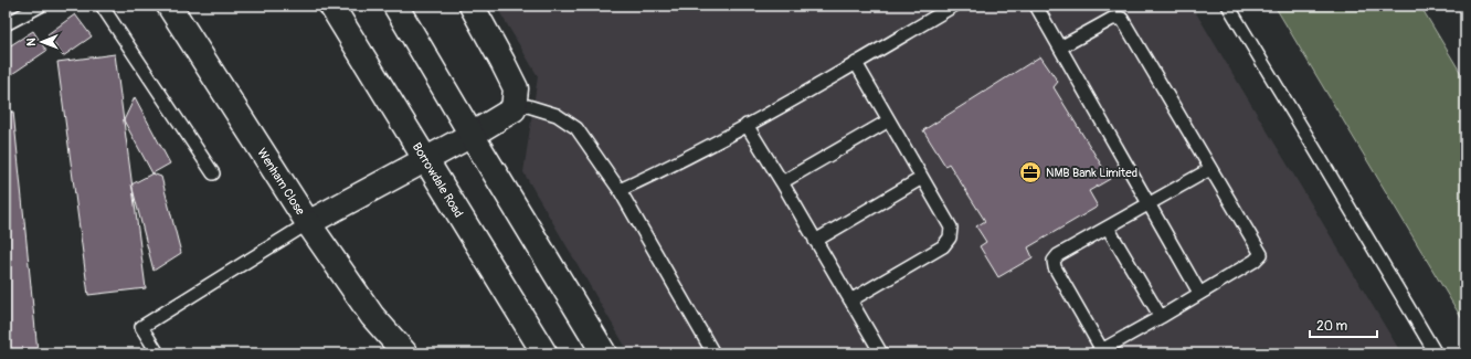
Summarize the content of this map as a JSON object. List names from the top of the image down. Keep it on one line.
{"streets":{"main road":["Borrowdale Road","Wenham Close"]},"crossings":[["Borrowdale Road","Wenham Close"]],"places":{"office":["NMB Bank Limited"]},"scale_bar":"20 m","north":"left"}
